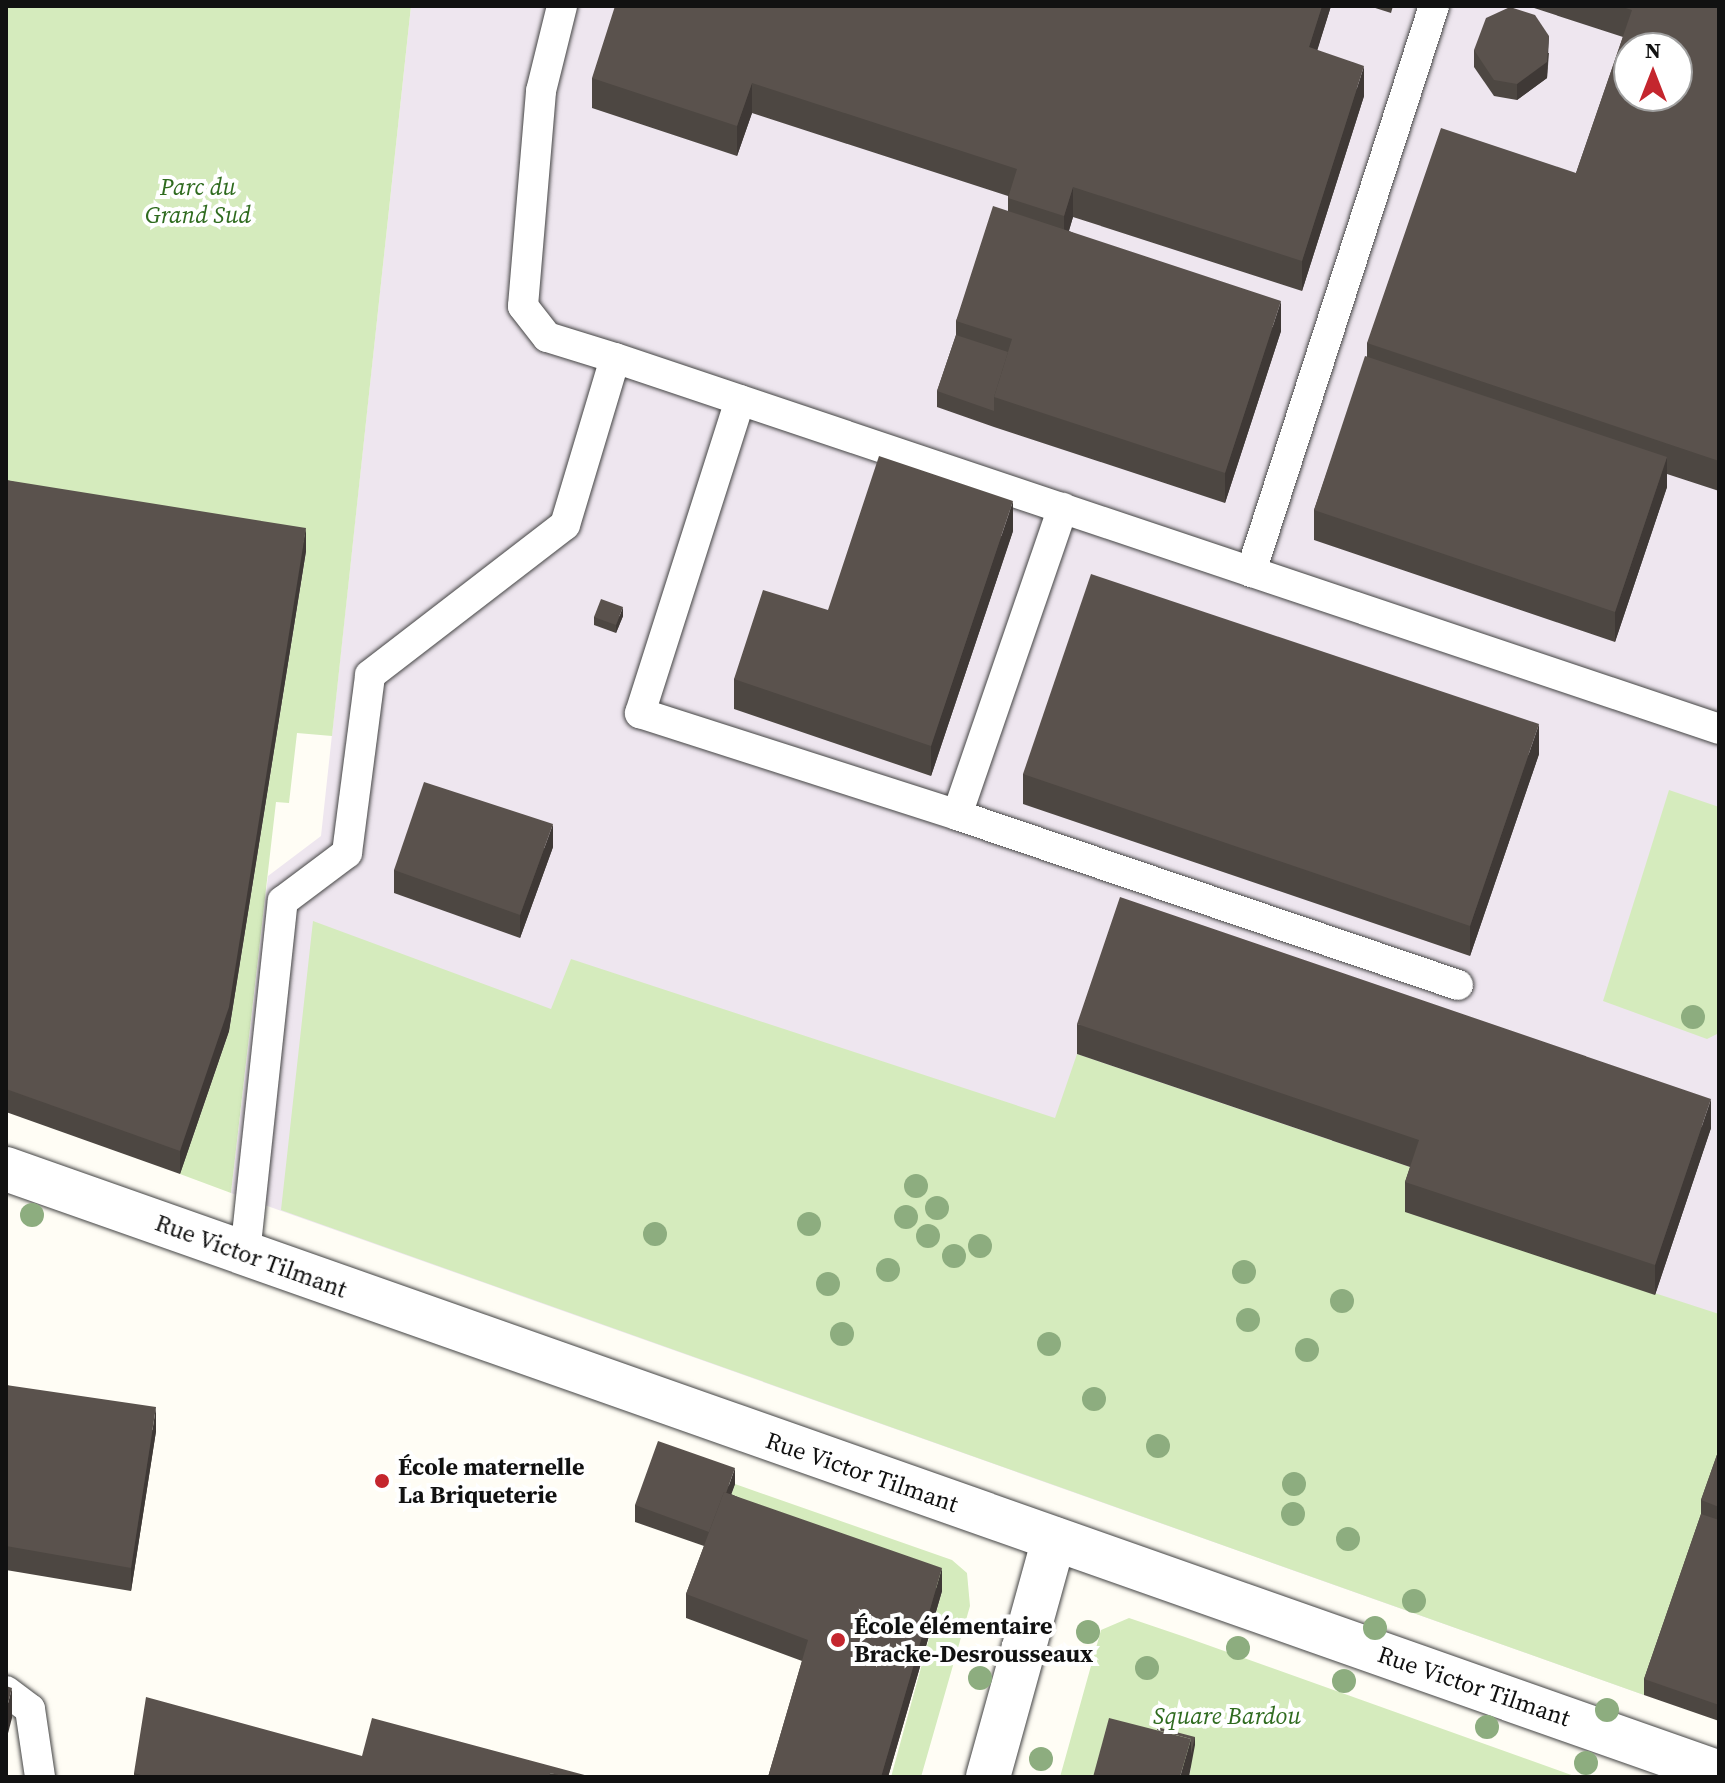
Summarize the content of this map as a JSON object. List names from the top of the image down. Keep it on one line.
{"streets":{"street":["Rue Victor Tilmant"]},"parks":["Parc du Grand Sud","Square Bardou"],"places":["École maternelle La Briqueterie","École élémentaire Bracke-Desrousseaux"],"north":"top"}
